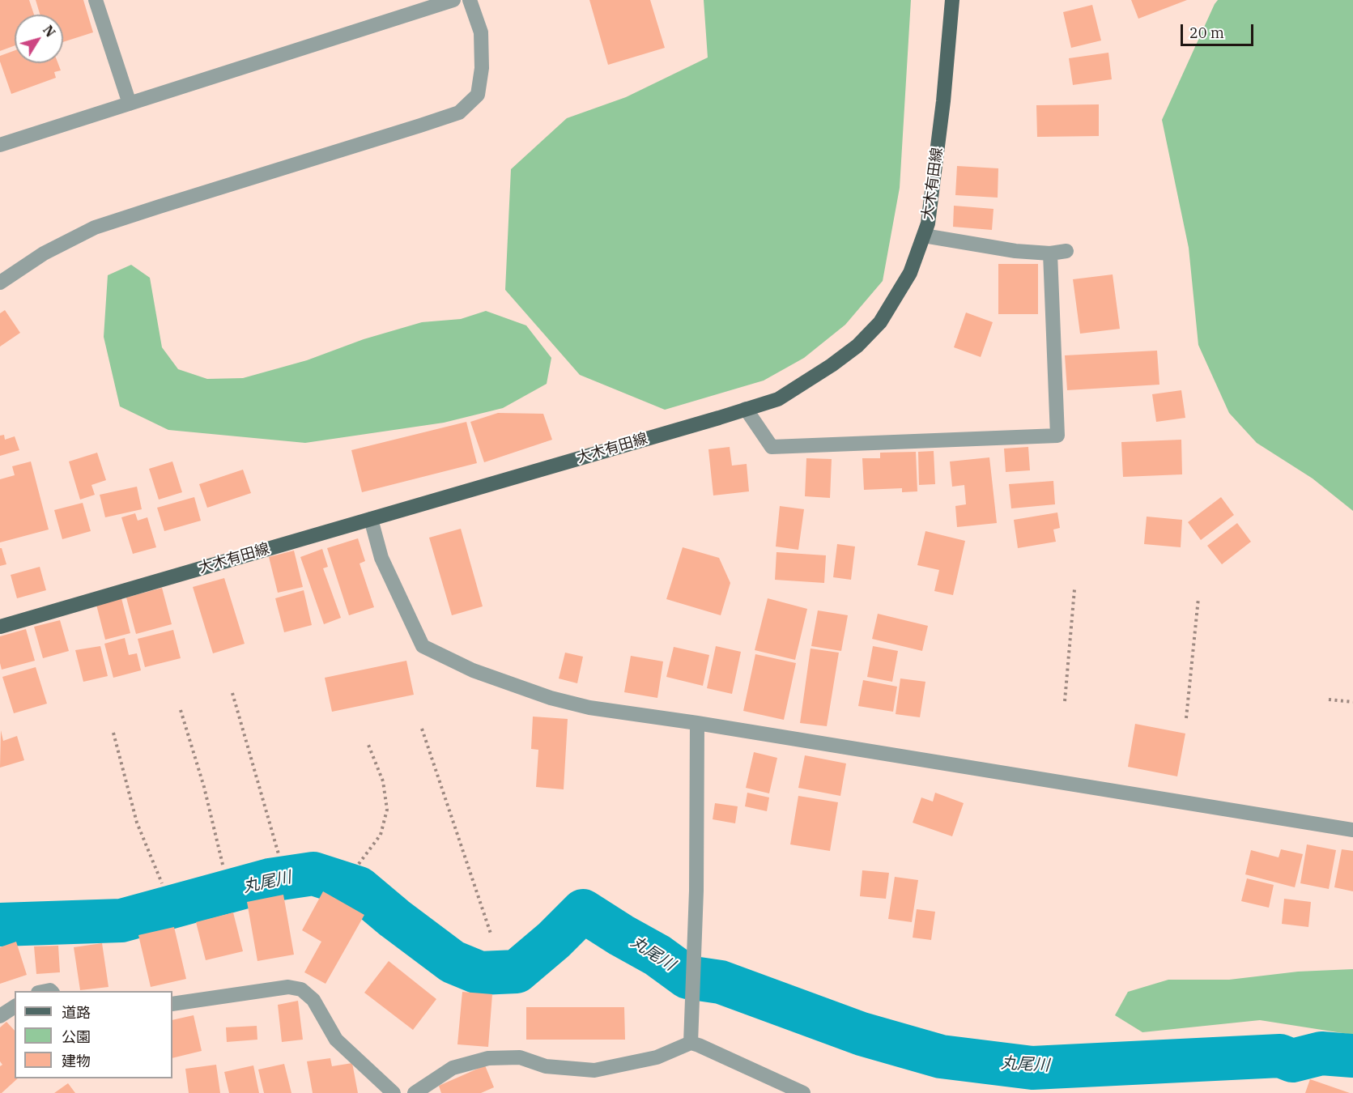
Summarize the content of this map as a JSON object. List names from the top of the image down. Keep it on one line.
{"streets":{"main road":["大木有田線"]},"water":["丸尾川"],"legend":["道路","公園","建物"],"scale_bar":"20 m","north":"top right"}
